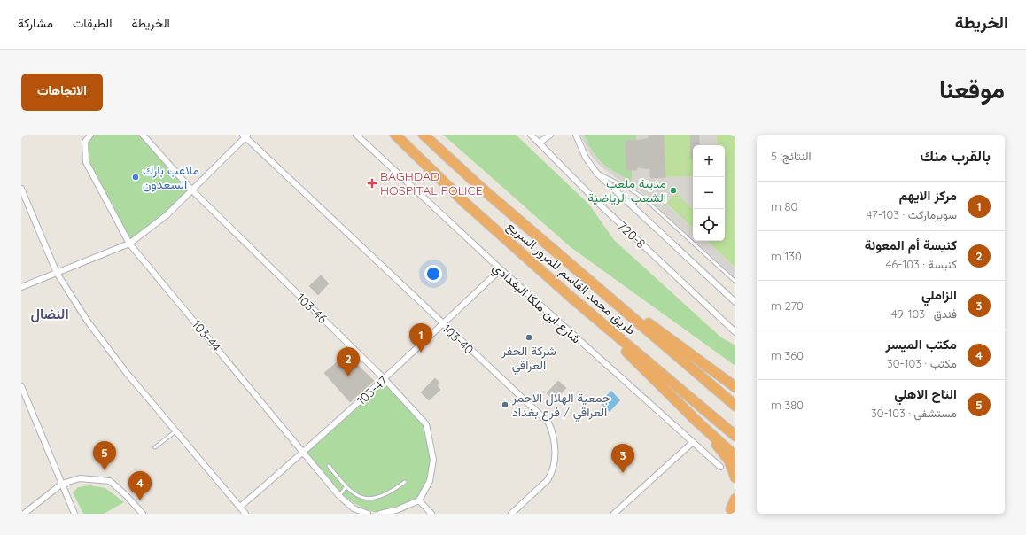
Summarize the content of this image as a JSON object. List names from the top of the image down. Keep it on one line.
{"streets":{"highway":["طريق محمد القاسم للمرور السريع"],"street":["720-8","شارع ابن ملكا البغدادي","103-46","103-44","103-40","103-47"]},"crossings":[["شارع ابن ملكا البغدادي","103-47"],["103-46","103-47"],["103-44","103-47"],["103-40","103-47"]],"districts":["النضال"],"places":{"other":["ملاعب بارك السعدون","مدينة ملعب الشعب الرياضية","شركة الحفر العراقي","جمعية الهلال الاحمر العراقي / فرع بغداد"],"health":["BAGHDAD HOSPITAL POLICE"]},"page":{"header":"الخريطة","nav":["الخريطة","الطبقات","مشاركة"],"title":"موقعنا","buttons":"الاتجاهات","heading":["بالقرب منك","النتائج: 5"],"map_buttons":["+","−"],"list":[{"mark":"1","name":"مركز الايهم","note":"سوبرماركت · 103-47","value":"80 m"},{"mark":"2","name":"كنيسة أم المعونة","note":"كنيسة · 103-46","value":"130 m"},{"mark":"3","name":"الزاملي","note":"فندق · 103-49","value":"270 m"},{"mark":"4","name":"مكتب الميسر","note":"مكتب · 103-30","value":"360 m"},{"mark":"5","name":"التاج الاهلي","note":"مستشفى · 103-30","value":"380 m"}],"pins":["1","2","5","3","4"]}}
